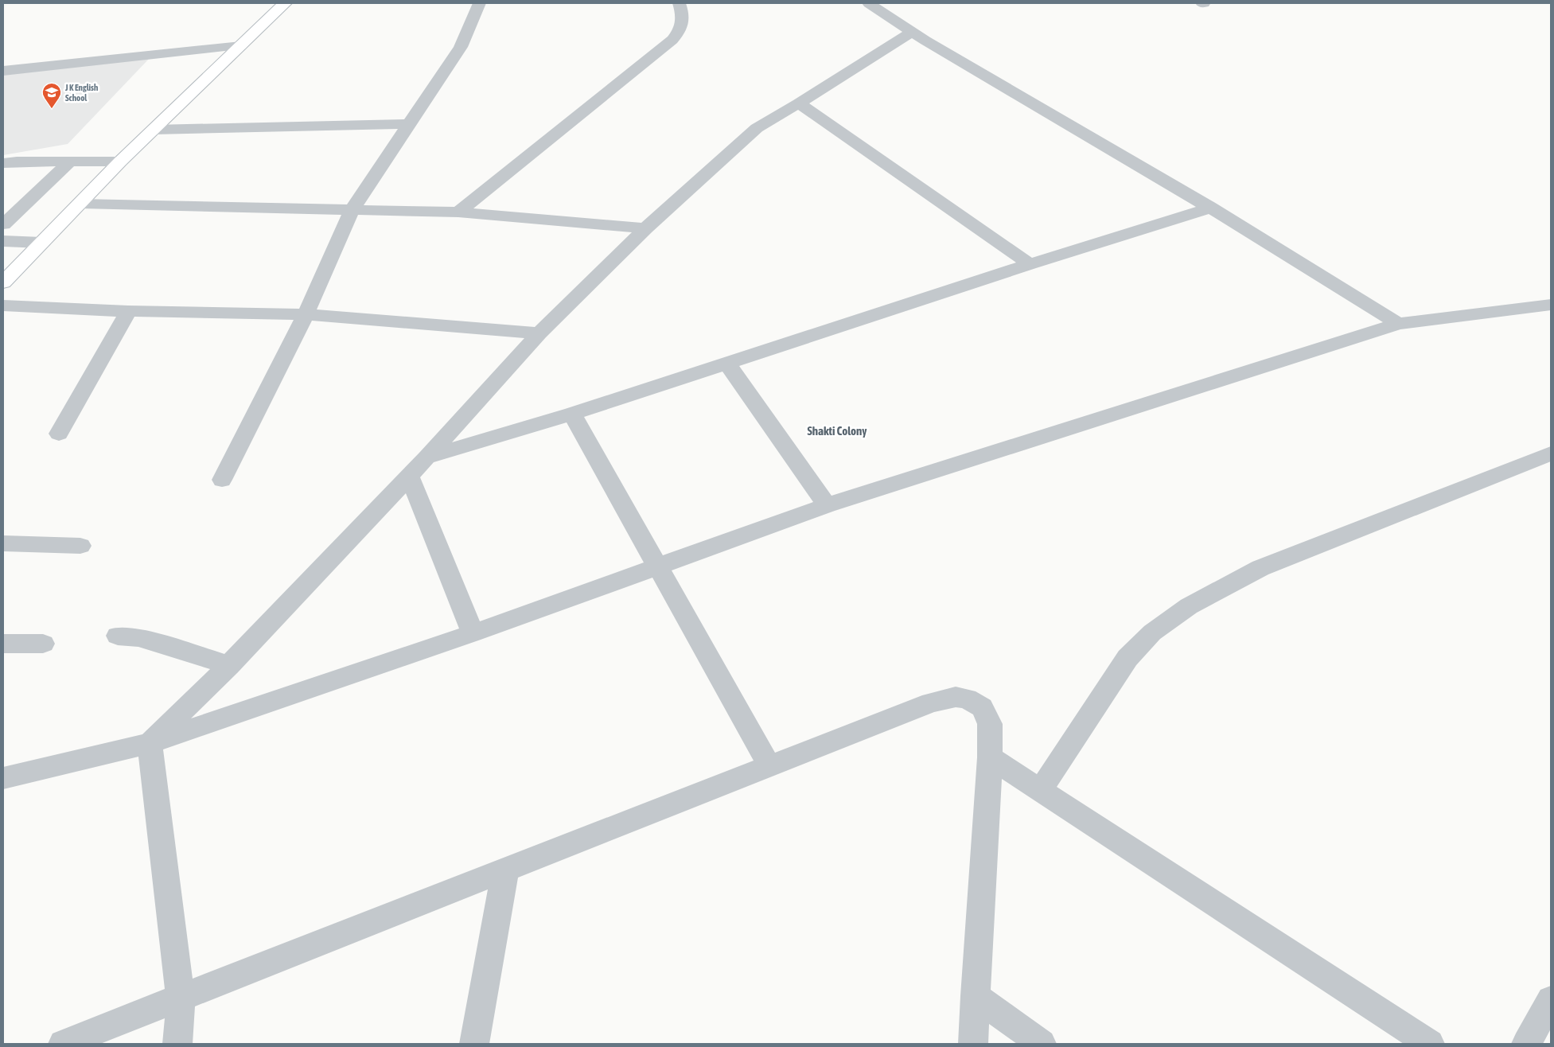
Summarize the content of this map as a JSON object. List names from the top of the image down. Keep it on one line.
{"districts":["Shakti Colony"],"places":{"school or university":["J K English School"]}}
